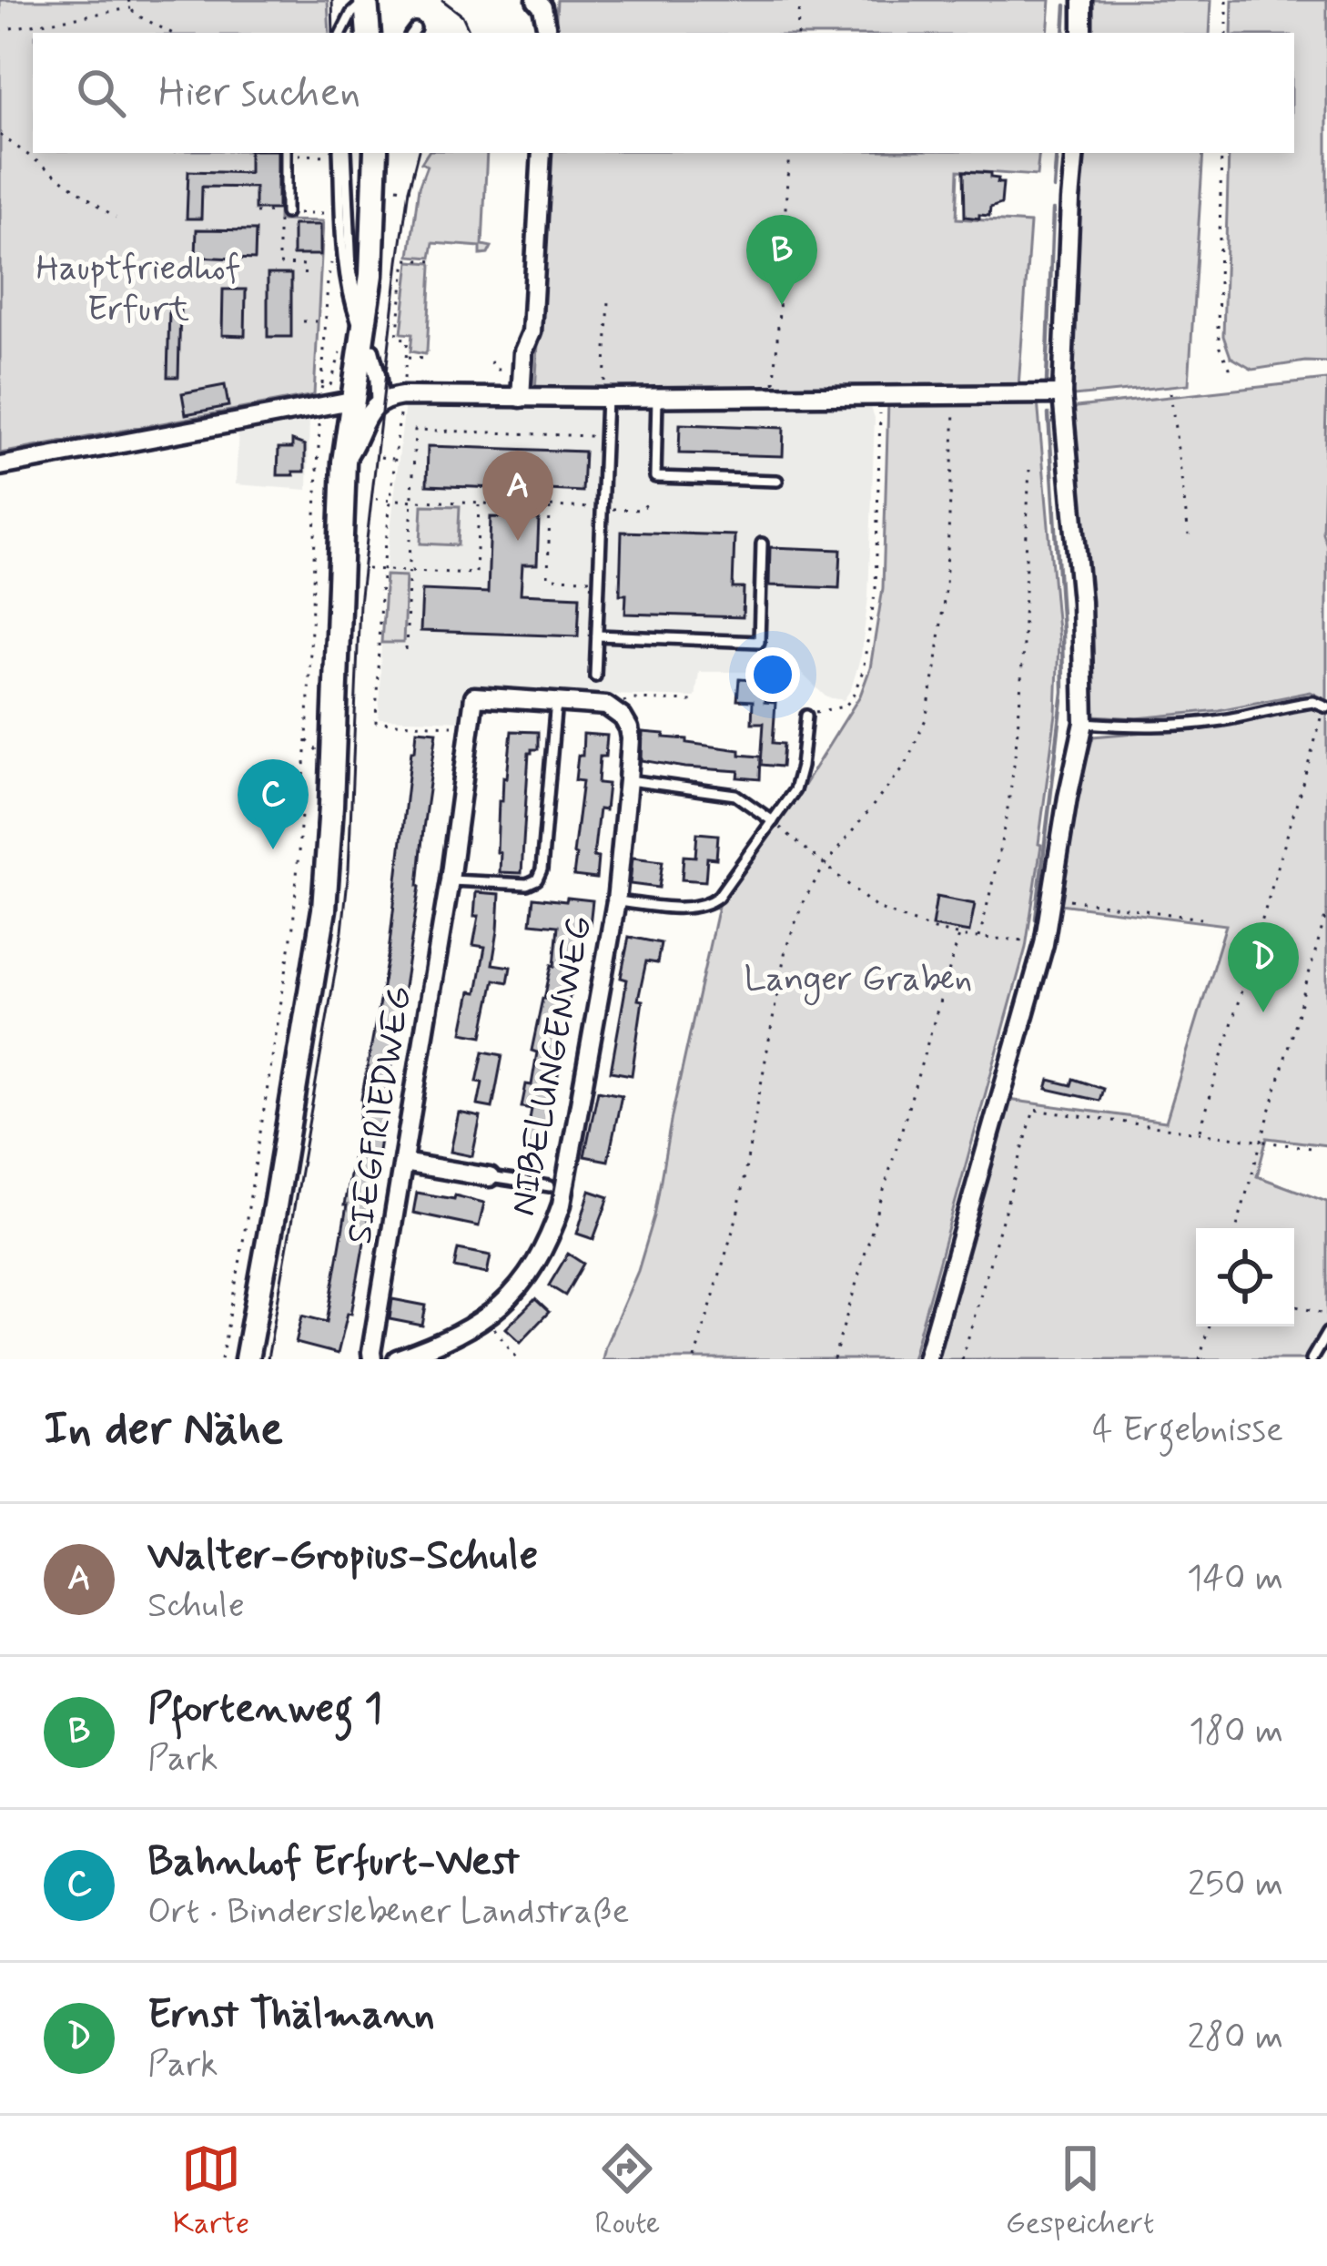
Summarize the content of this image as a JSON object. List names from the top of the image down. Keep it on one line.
{"streets":{"street":["NIBELUNGENWEG","SIEGFRIEDWEG"]},"parks":["Hauptfriedhof Erfurt","Langer Graben"],"page":{"search":"Hier suchen","pins":["B","A","C","D"],"heading":["In der Nähe","4 Ergebnisse"],"list":[{"mark":"A","name":"Walter-Gropius-Schule","note":"Schule","value":"140 m"},{"mark":"B","name":"Pfortenweg 1","note":"Park","value":"180 m"},{"mark":"C","name":"Bahnhof Erfurt-West","note":"Ort · Binderslebener Landstraße","value":"250 m"},{"mark":"D","name":"Ernst Thälmann","note":"Park","value":"280 m"}],"nav":["Karte","Route","Gespeichert"]}}
